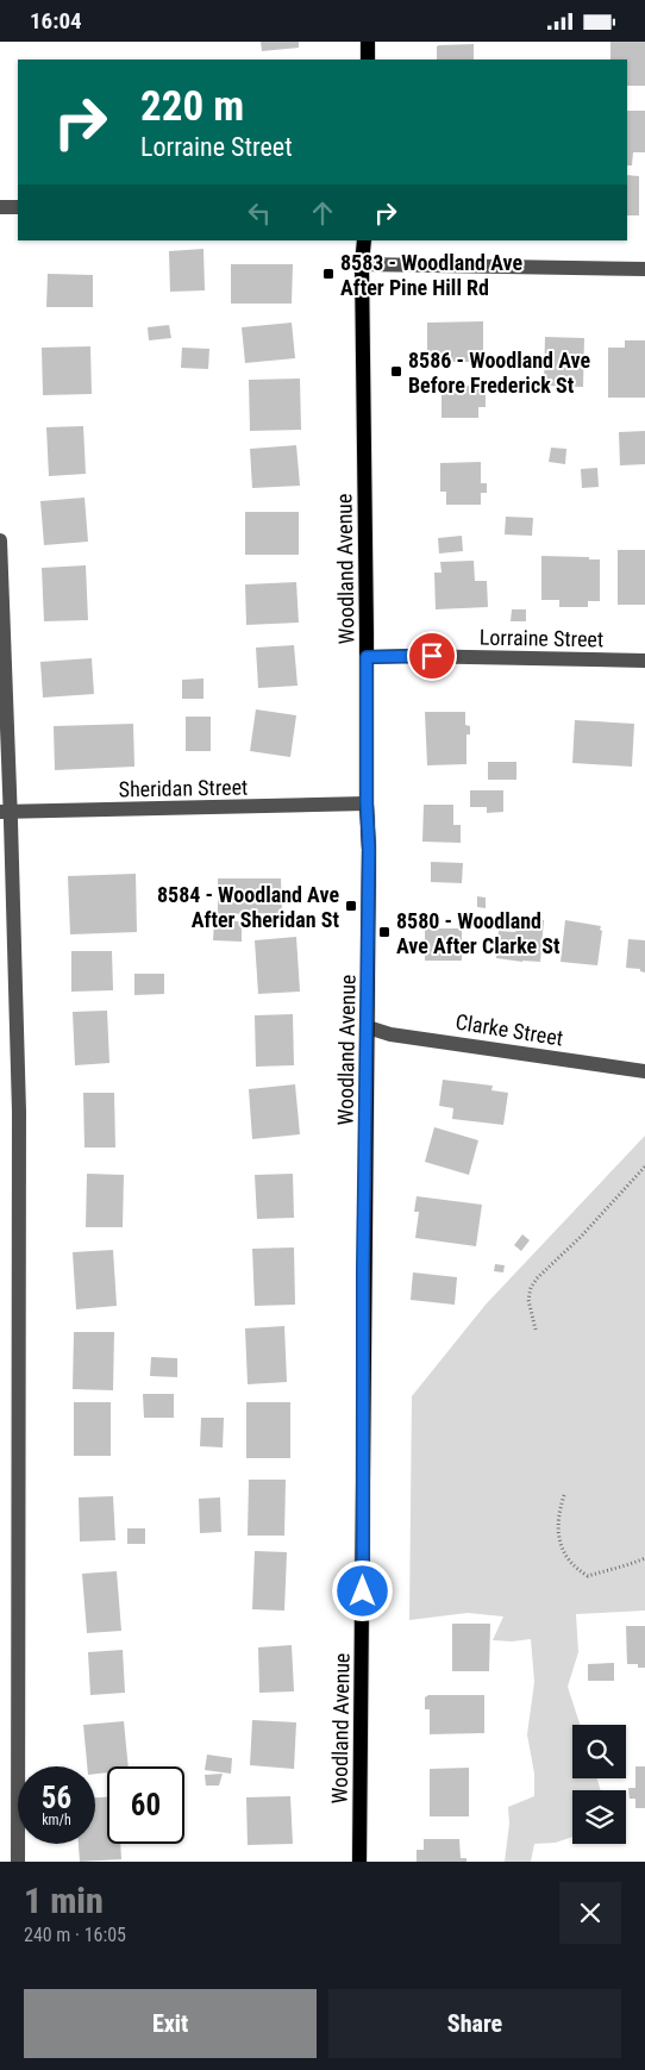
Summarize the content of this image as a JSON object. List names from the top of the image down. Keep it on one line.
{"streets":{"main road":["Woodland Avenue"],"street":["Lorraine Street","Sheridan Street","Clarke Street"]},"crossings":[["Woodland Avenue","Lorraine Street"],["Woodland Avenue","Sheridan Street"],["Woodland Avenue","Clarke Street"]],"places":{"transit":["8583 - Woodland Ave After Pine Hill Rd","8586 - Woodland Ave Before Frederick St","8584 - Woodland Ave After Sheridan St","8580 - Woodland Ave After Clarke St"]},"page":{"status":"16:04","turn":["220 m","Lorraine Street"],"speed":"56 km/h","limit":"60","heading":["1 min","240 m · 16:05"],"buttons":["Exit","Share"]}}
